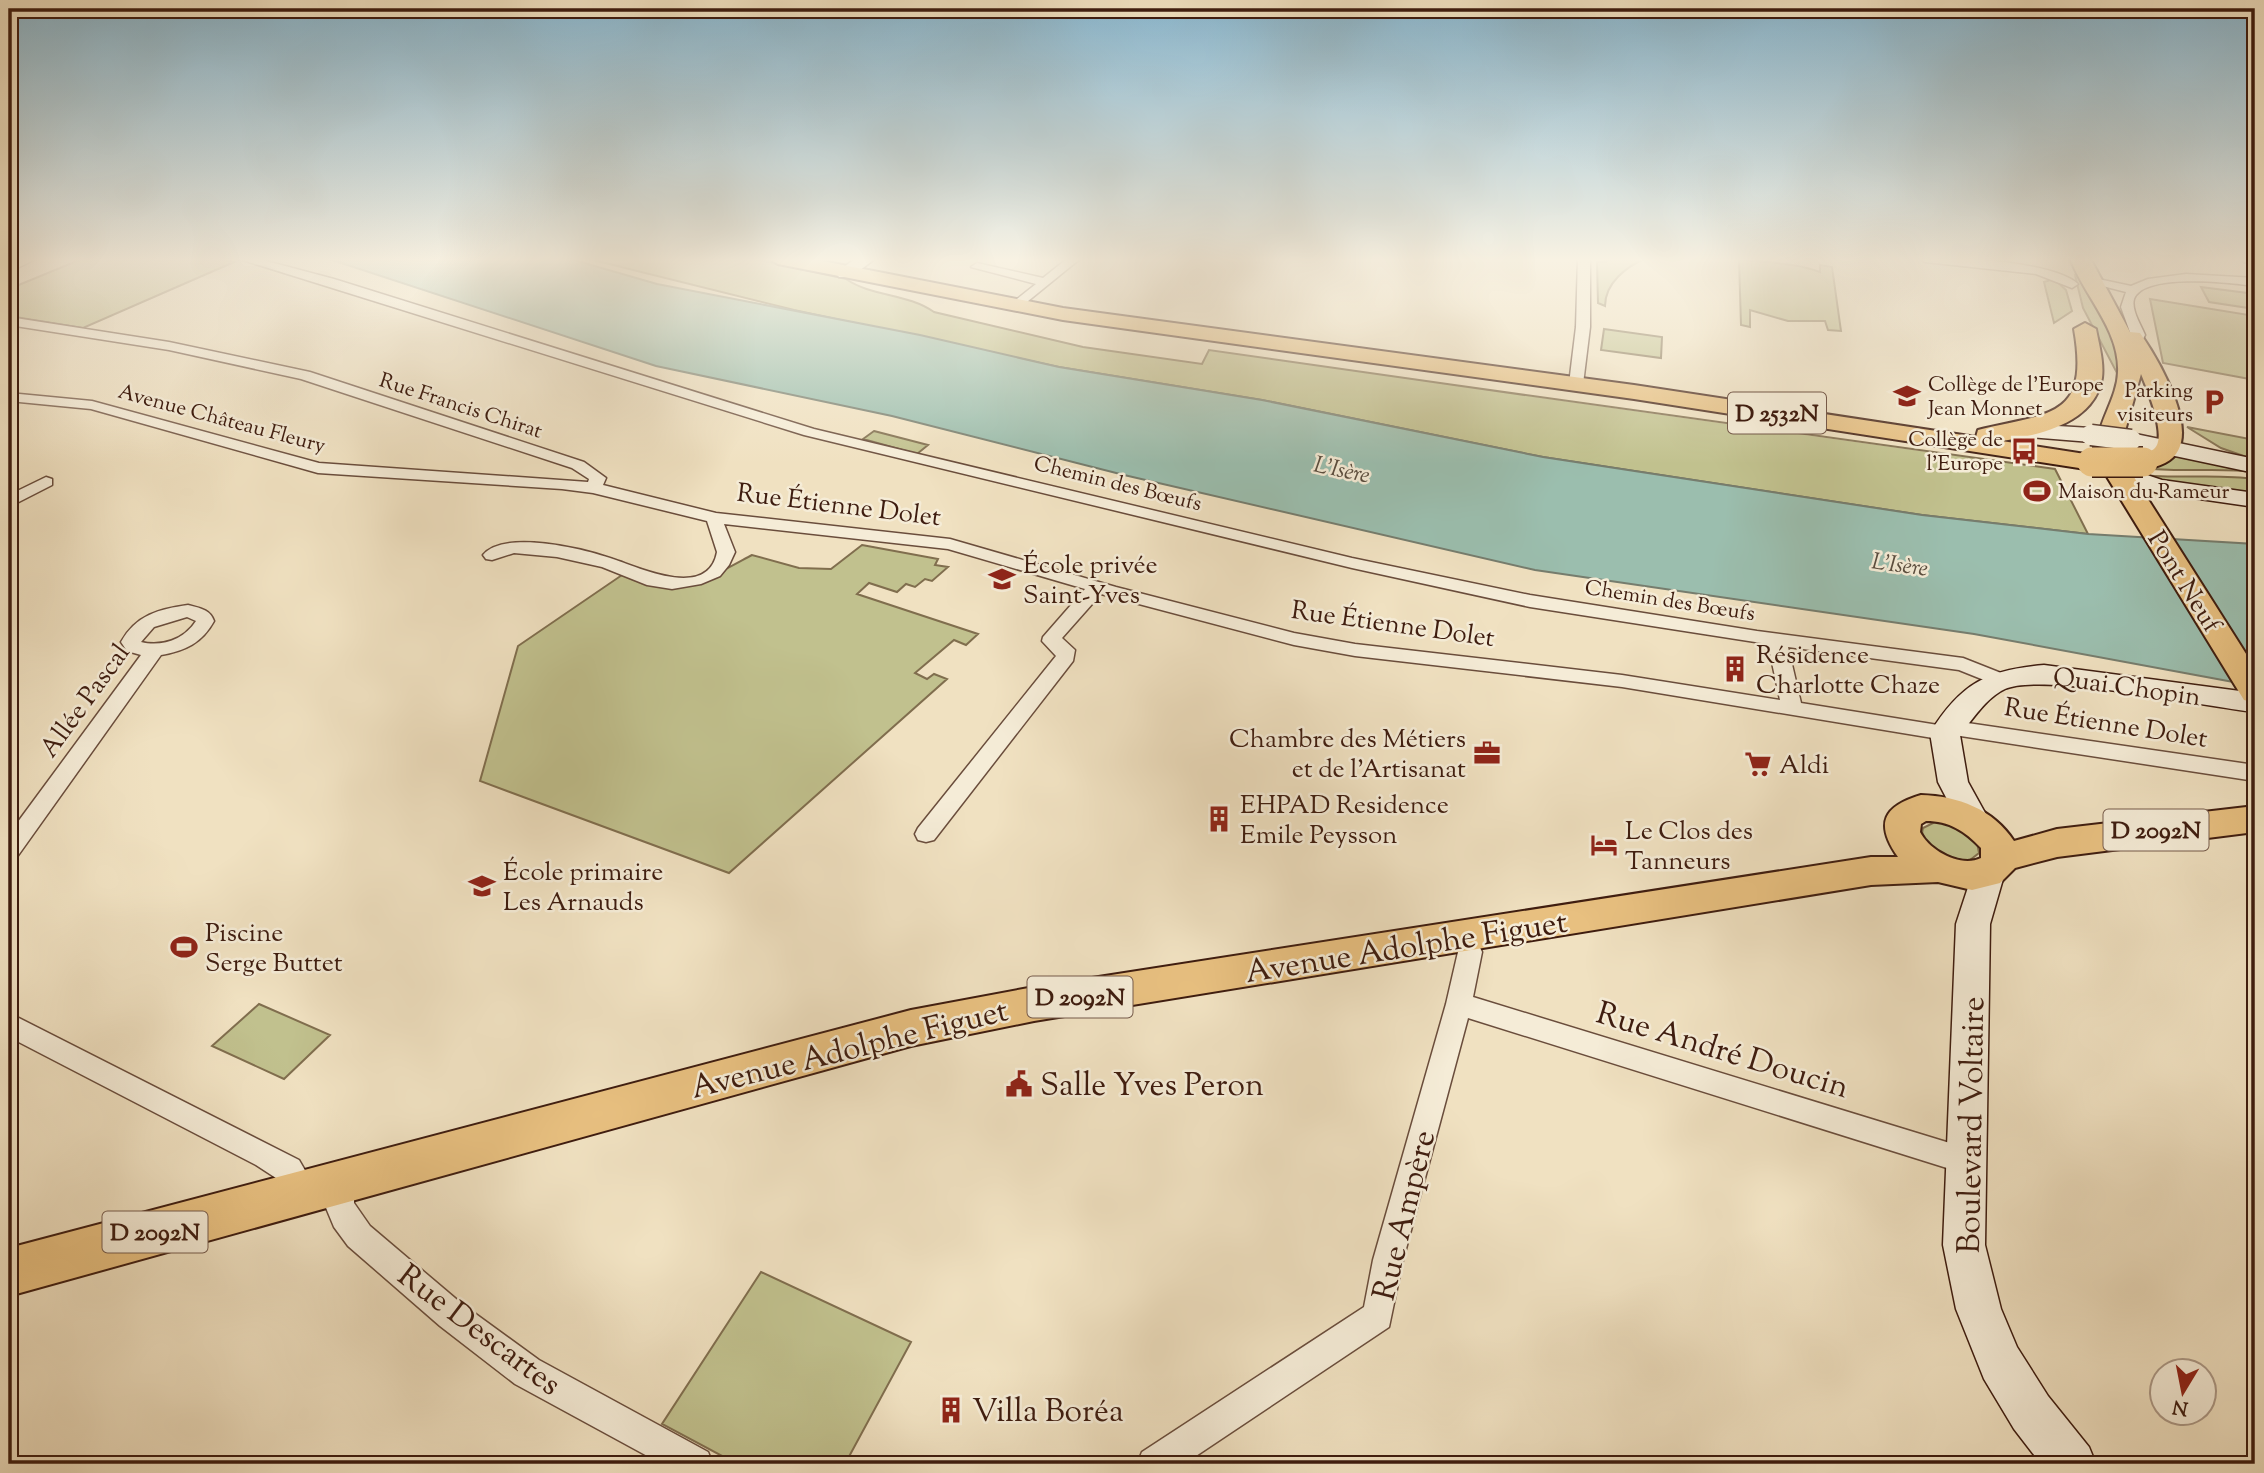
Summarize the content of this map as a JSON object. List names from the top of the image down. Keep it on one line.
{"streets":{"main road":["D 2532N","Pont Neuf","Quai Chopin","D 2092N","Avenue Adolphe Figuet","Boulevard Voltaire"],"street":["Rue Francis Chirat","Avenue Château Fleury","Chemin des Bœufs","Rue Étienne Dolet","Allée Pascal","Rue André Doucin","Rue Ampère","Rue Descartes"]},"crossings":[["Rue Francis Chirat","Avenue Château Fleury"],["Rue Francis Chirat","Rue Étienne Dolet"],["Avenue Château Fleury","Rue Étienne Dolet"],["Chemin des Bœufs","Quai Chopin"],["D 2092N","Avenue Adolphe Figuet"],["D 2092N","Boulevard Voltaire"],["Avenue Adolphe Figuet","Boulevard Voltaire"],["Avenue Adolphe Figuet","Rue Ampère"],["Avenue Adolphe Figuet","Rue Descartes"],["Rue André Doucin","Boulevard Voltaire"],["Rue André Doucin","Rue Ampère"]],"water":["L'Isère"],"places":{"school or university":["Collège de l'Europe Jean Monnet","École privée Saint-Yves","École primaire Les Arnauds"],"parking":["Parking visiteurs"],"bus stop":["Collège de l'Europe"],"sports":["Maison du Rameur","Piscine Serge Buttet"],"building":["Résidence Charlotte Chaze","EHPAD Residence Emile Peysson","Villa Boréa"],"office":["Chambre des Métiers et de l'Artisanat"],"supermarket":["Aldi"],"hotel":["Le Clos des Tanneurs"],"public building":["Salle Yves Peron"]},"north":"bottom"}
